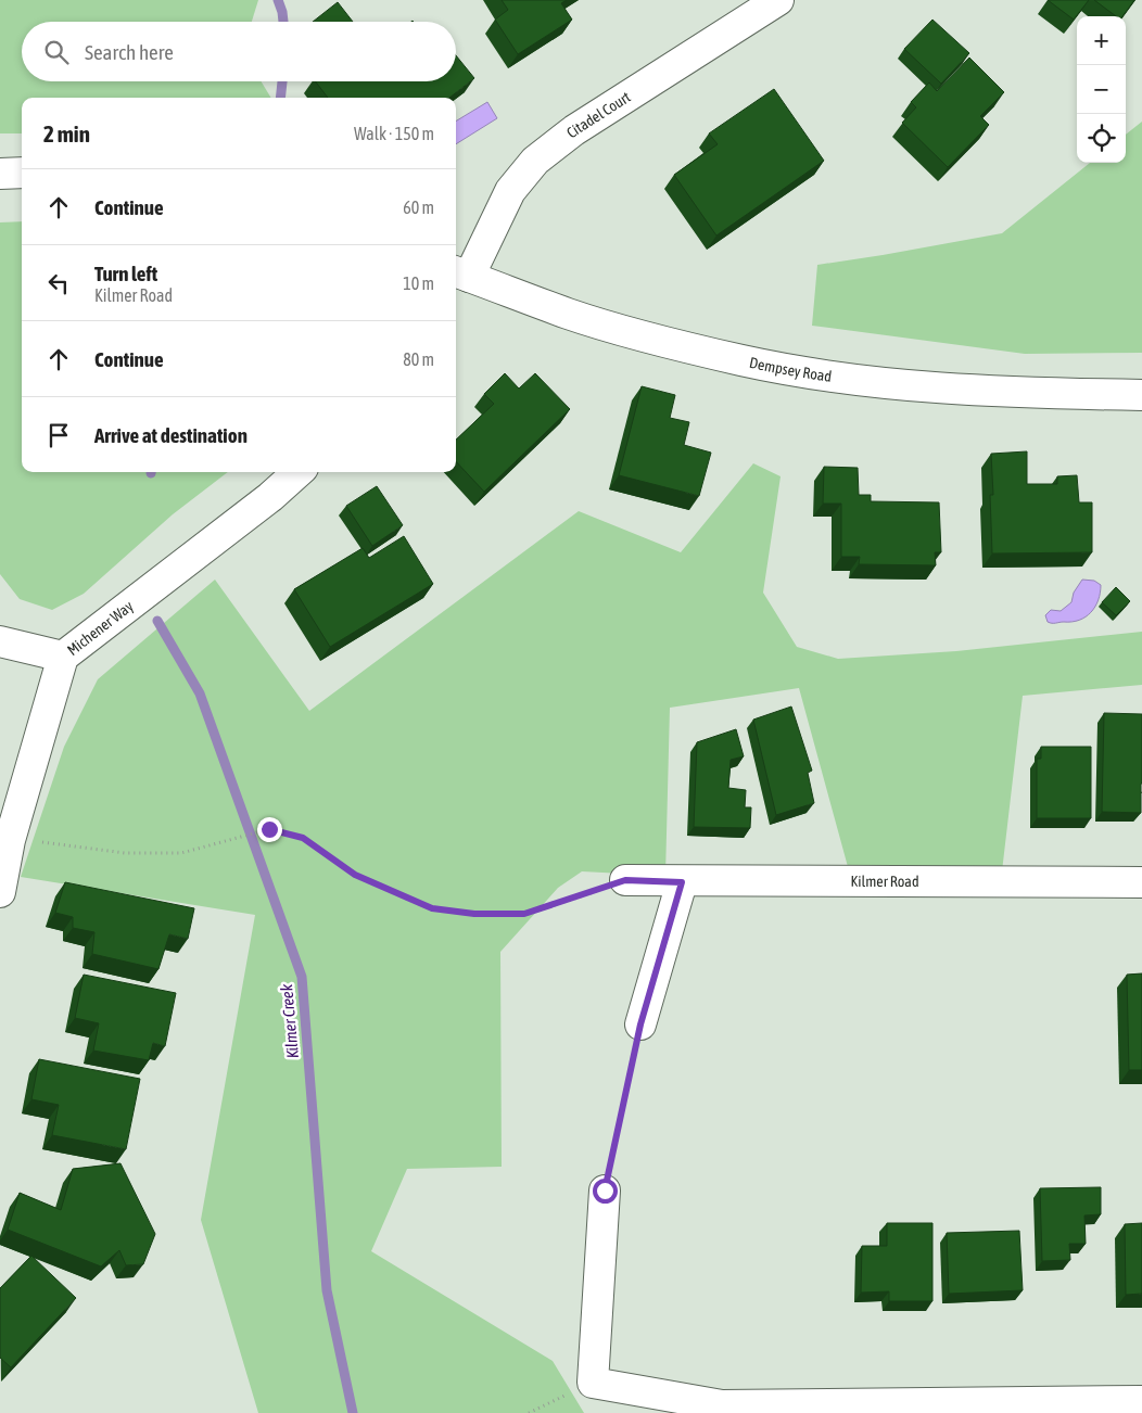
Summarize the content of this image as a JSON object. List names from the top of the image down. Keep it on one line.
{"streets":{"street":["Citadel Court","Dempsey Road","Michener Way","Kilmer Road"]},"crossings":[["Citadel Court","Dempsey Road"]],"water":["Kilmer Creek"],"page":{"map_buttons":["+","−"],"search":"Search here","heading":["2 min","Walk · 150 m"],"list":[["Continue","60 m"],["Turn left","Kilmer Road","10 m"],["Continue","80 m"],"Arrive at destination"]}}
